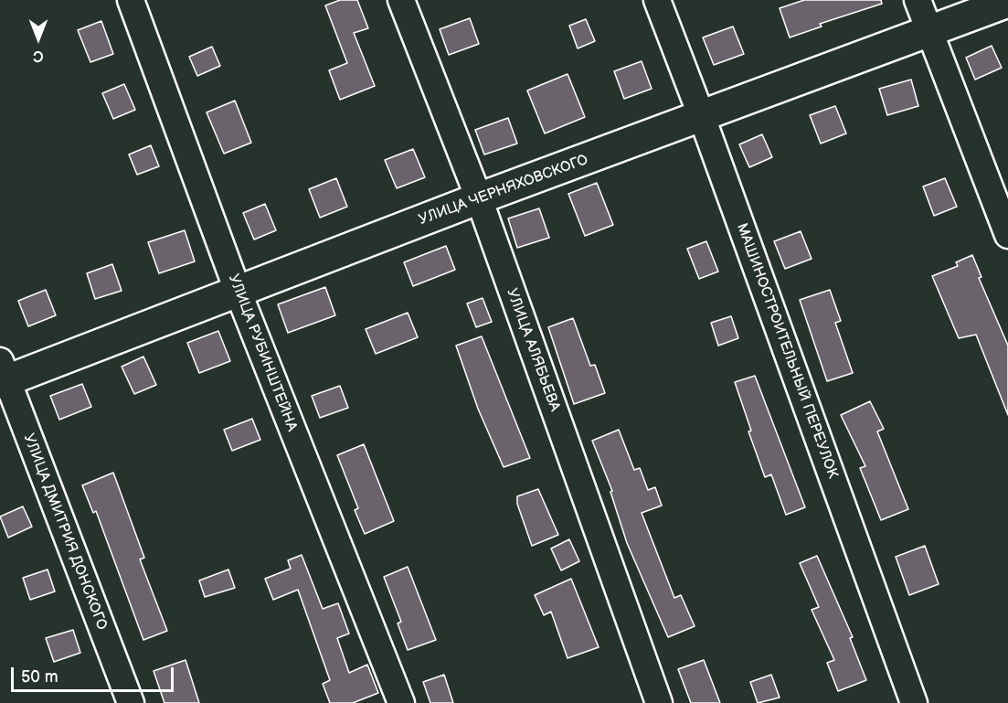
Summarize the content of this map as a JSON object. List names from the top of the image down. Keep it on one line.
{"streets":{"street":["УЛИЦА ЧЕРНЯХОВСКОГО","УЛИЦА АЛЯБЬЕВА","МАШИНОСТРОИТЕЛЬНЫЙ ПЕРЕУЛОК","УЛИЦА РУБИНШТЕЙНА","УЛИЦА ДМИТРИЯ ДОНСКОГО"]},"crossings":[["УЛИЦА ЧЕРНЯХОВСКОГО","УЛИЦА АЛЯБЬЕВА"],["УЛИЦА ЧЕРНЯХОВСКОГО","МАШИНОСТРОИТЕЛЬНЫЙ ПЕРЕУЛОК"],["УЛИЦА ЧЕРНЯХОВСКОГО","УЛИЦА РУБИНШТЕЙНА"],["УЛИЦА ЧЕРНЯХОВСКОГО","УЛИЦА ДМИТРИЯ ДОНСКОГО"]],"scale_bar":"50 m","north":"bottom"}
